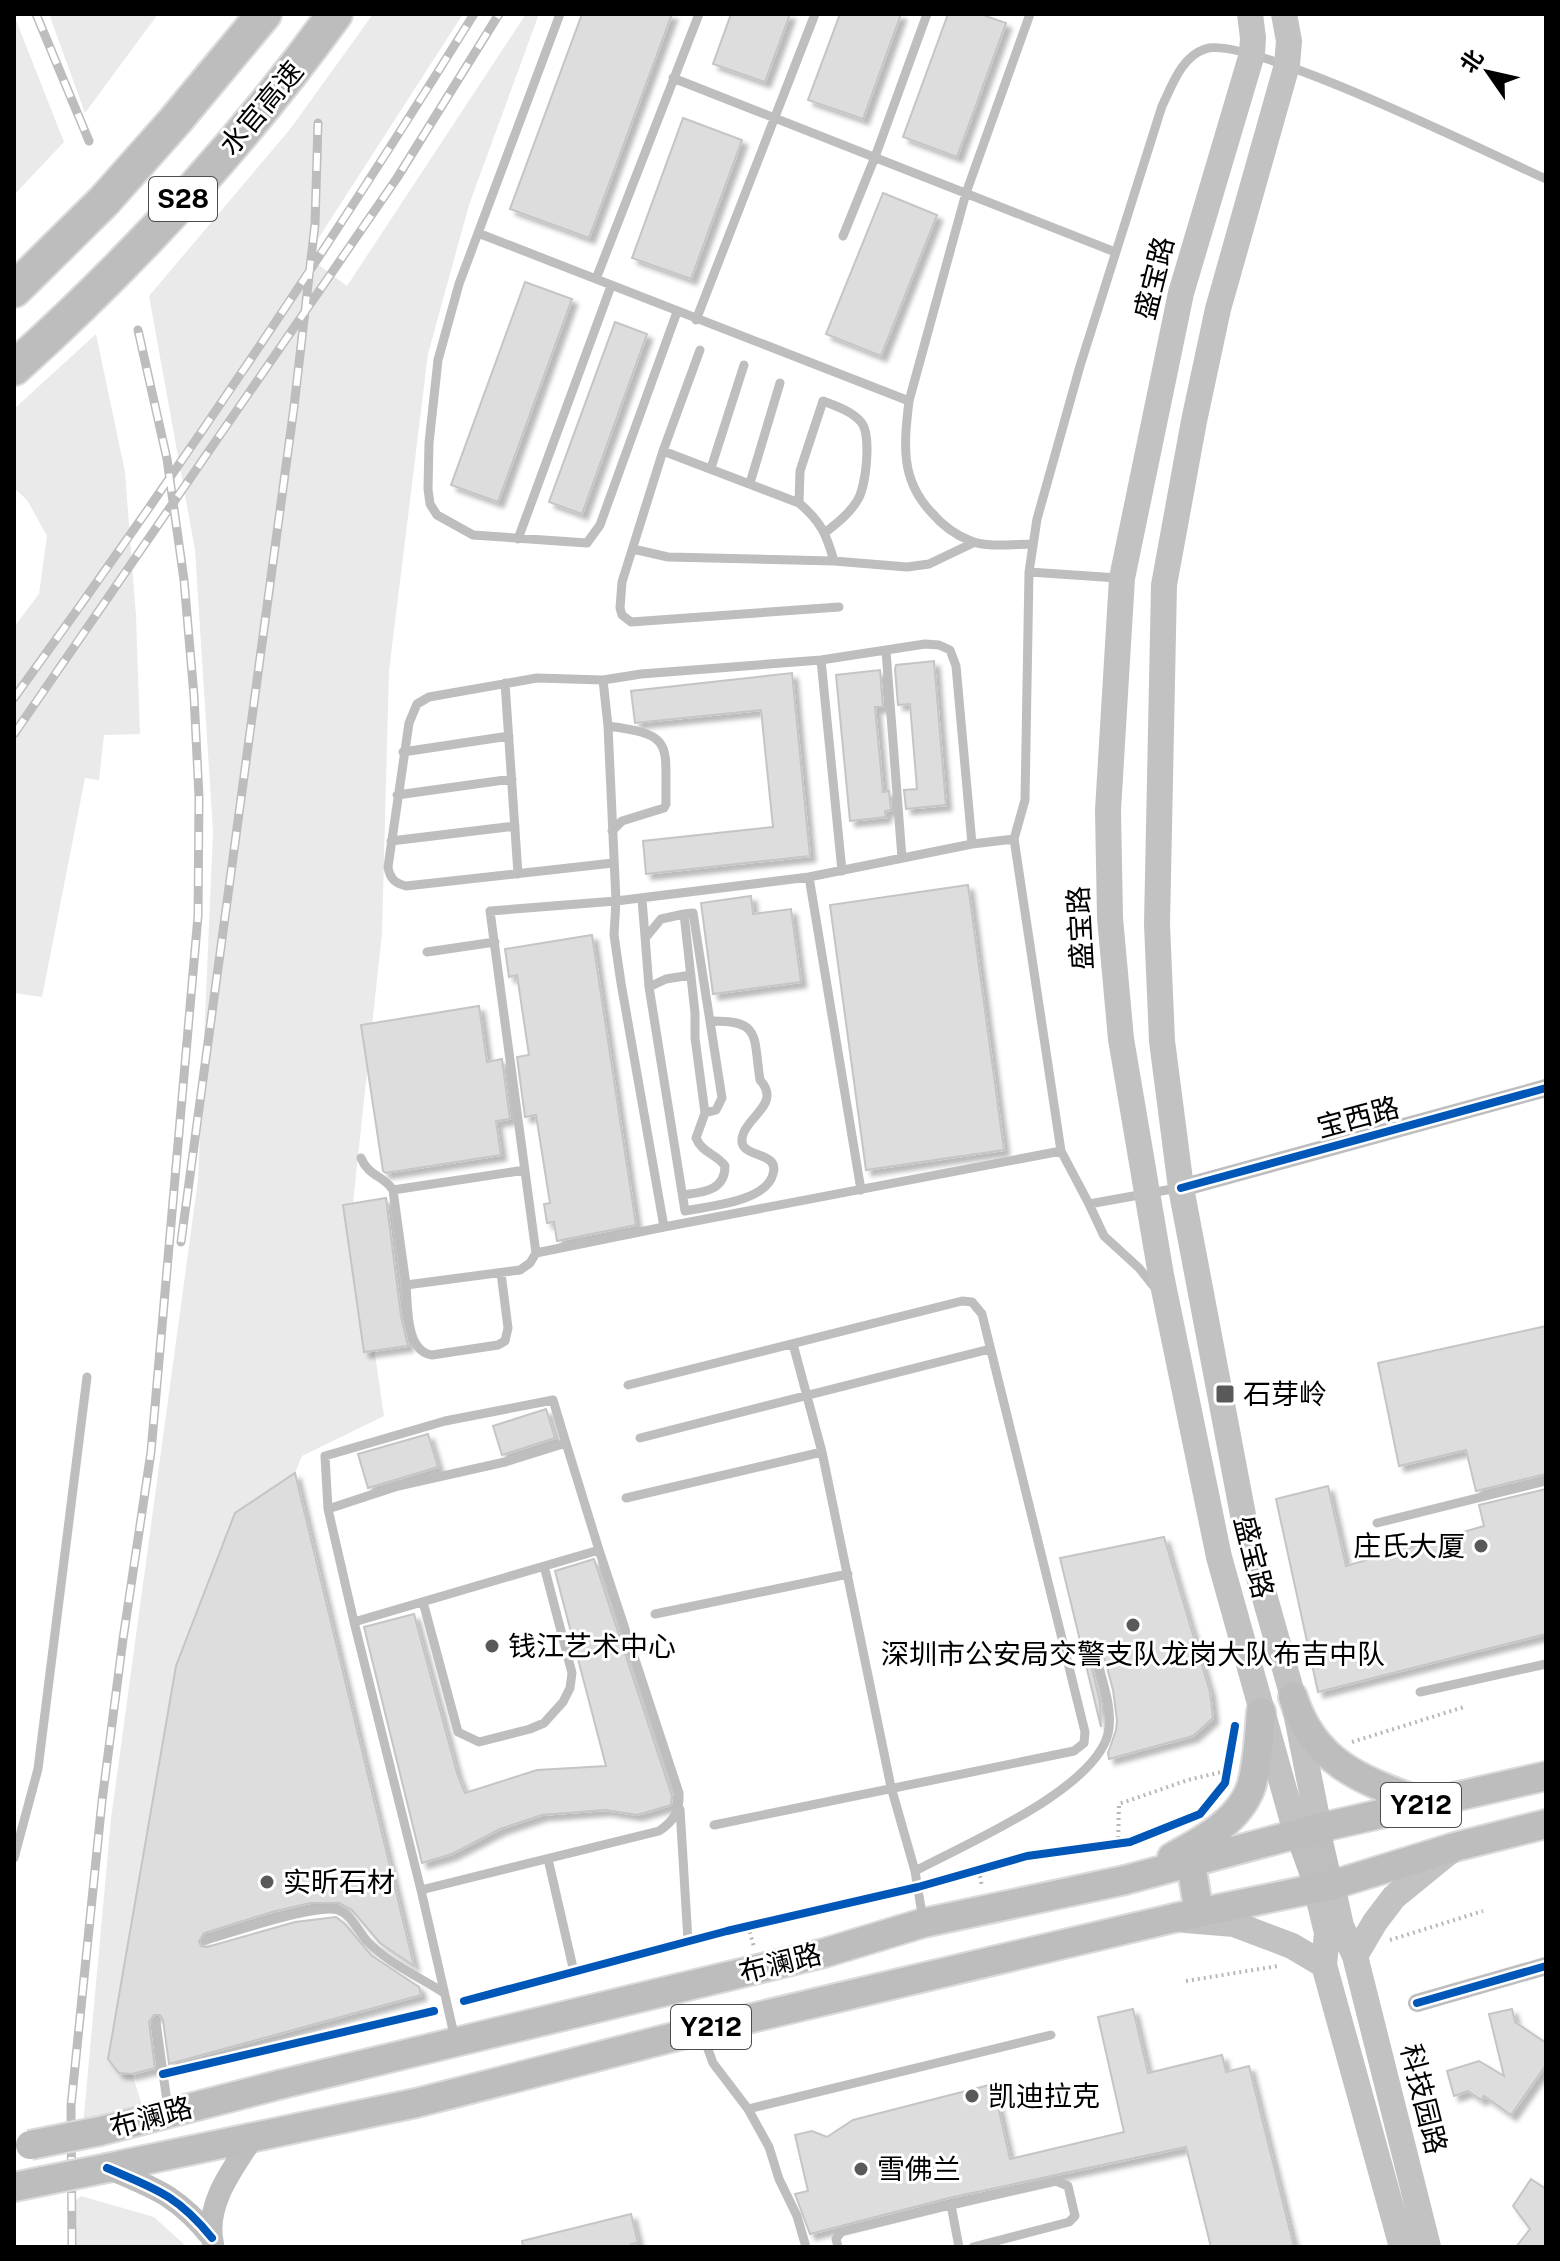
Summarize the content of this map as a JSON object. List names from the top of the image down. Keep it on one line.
{"streets":{"highway":["水官高速","S28"],"main road":["盛宝路","Y212","布澜路","科技园路"],"street":["宝西路"]},"crossings":[["盛宝路","宝西路"],["盛宝路","布澜路"],["盛宝路","科技园路"],["布澜路","科技园路"]],"places":{"transit":["石芽岭"],"other":["庄氏大厦","深圳市公安局交警支队龙岗大队布吉中队","钱江艺术中心","实昕石材","凯迪拉克","雪佛兰"]},"north":"top left"}
